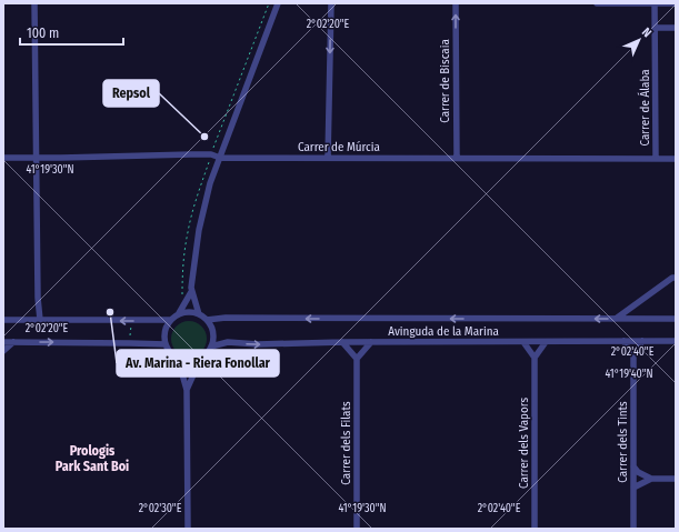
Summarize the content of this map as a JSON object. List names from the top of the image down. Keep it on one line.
{"streets":{"street":["Carrer de Biscaia","Carrer de Álaba","Carrer de Múrcia","Avinguda de la Marina","Carrer dels Tints","Carrer dels Filats","Carrer dels Vapors"]},"crossings":[["Carrer de Biscaia","Carrer de Múrcia"],["Carrer de Álaba","Carrer de Múrcia"],["Avinguda de la Marina","Carrer dels Tints"]],"one_way":["Carrer de Biscaia"],"districts":["Prologis Park Sant Boi"],"places":["Repsol","Av. Marina - Riera Fonollar"],"scale_bar":"100 m","north":"top right","coordinates":["2°02'20\"E","41°19'30\"N","2°02'40\"E","41°19'40\"N","2°02'30\"E"]}
